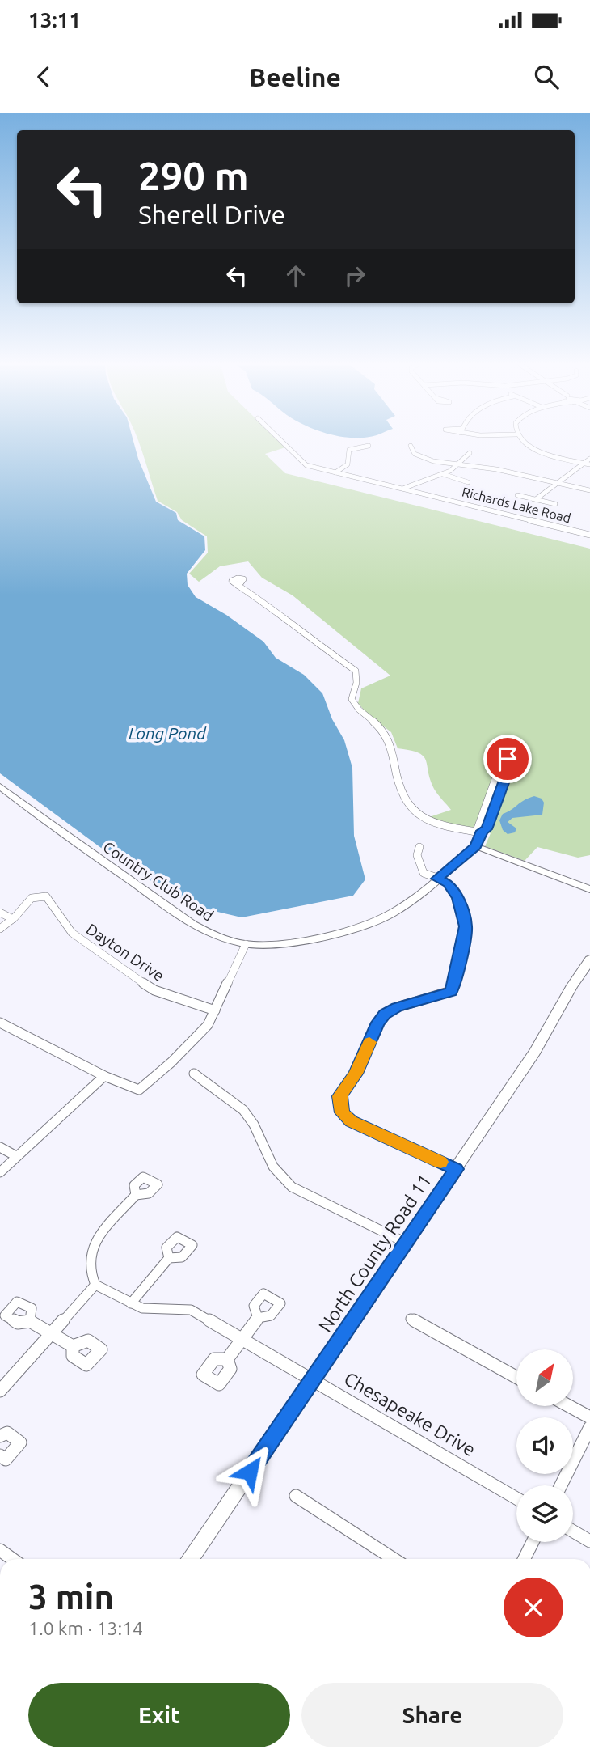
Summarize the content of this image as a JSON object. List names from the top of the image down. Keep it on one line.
{"streets":{"main road":["North County Road 11"],"street":["Richards Lake Road","Country Club Road","Dayton Drive","Chesapeake Drive"]},"crossings":[["North County Road 11","Chesapeake Drive"]],"water":["Long Pond"],"north":"top right","page":{"status":"13:11","header":"Beeline","turn":["290 m","Sherell Drive"],"heading":["3 min","1.0 km · 13:14"],"buttons":["Exit","Share"]}}
